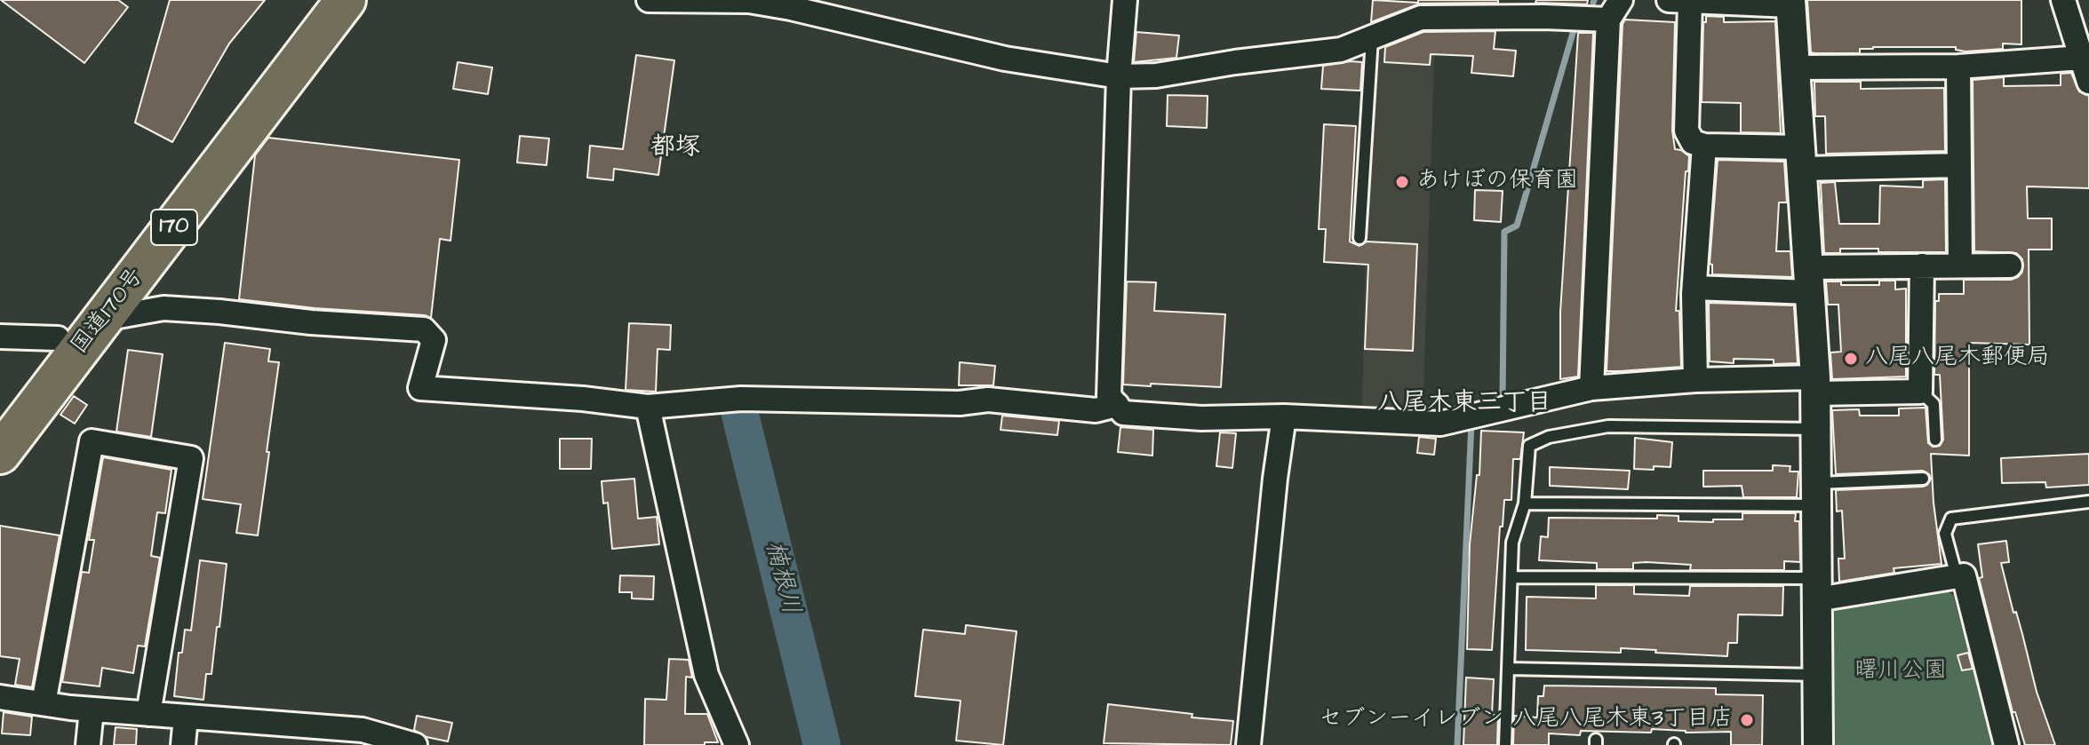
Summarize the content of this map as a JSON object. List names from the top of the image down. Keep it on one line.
{"streets":{"highway":["170","国道170号"]},"districts":["都塚","八尾木東三丁目"],"water":["楠根川"],"parks":["曙川公園"],"places":["あけぼの保育園","八尾八尾木郵便局","セブンーイレブン 八尾八尾木東3丁目店"]}
